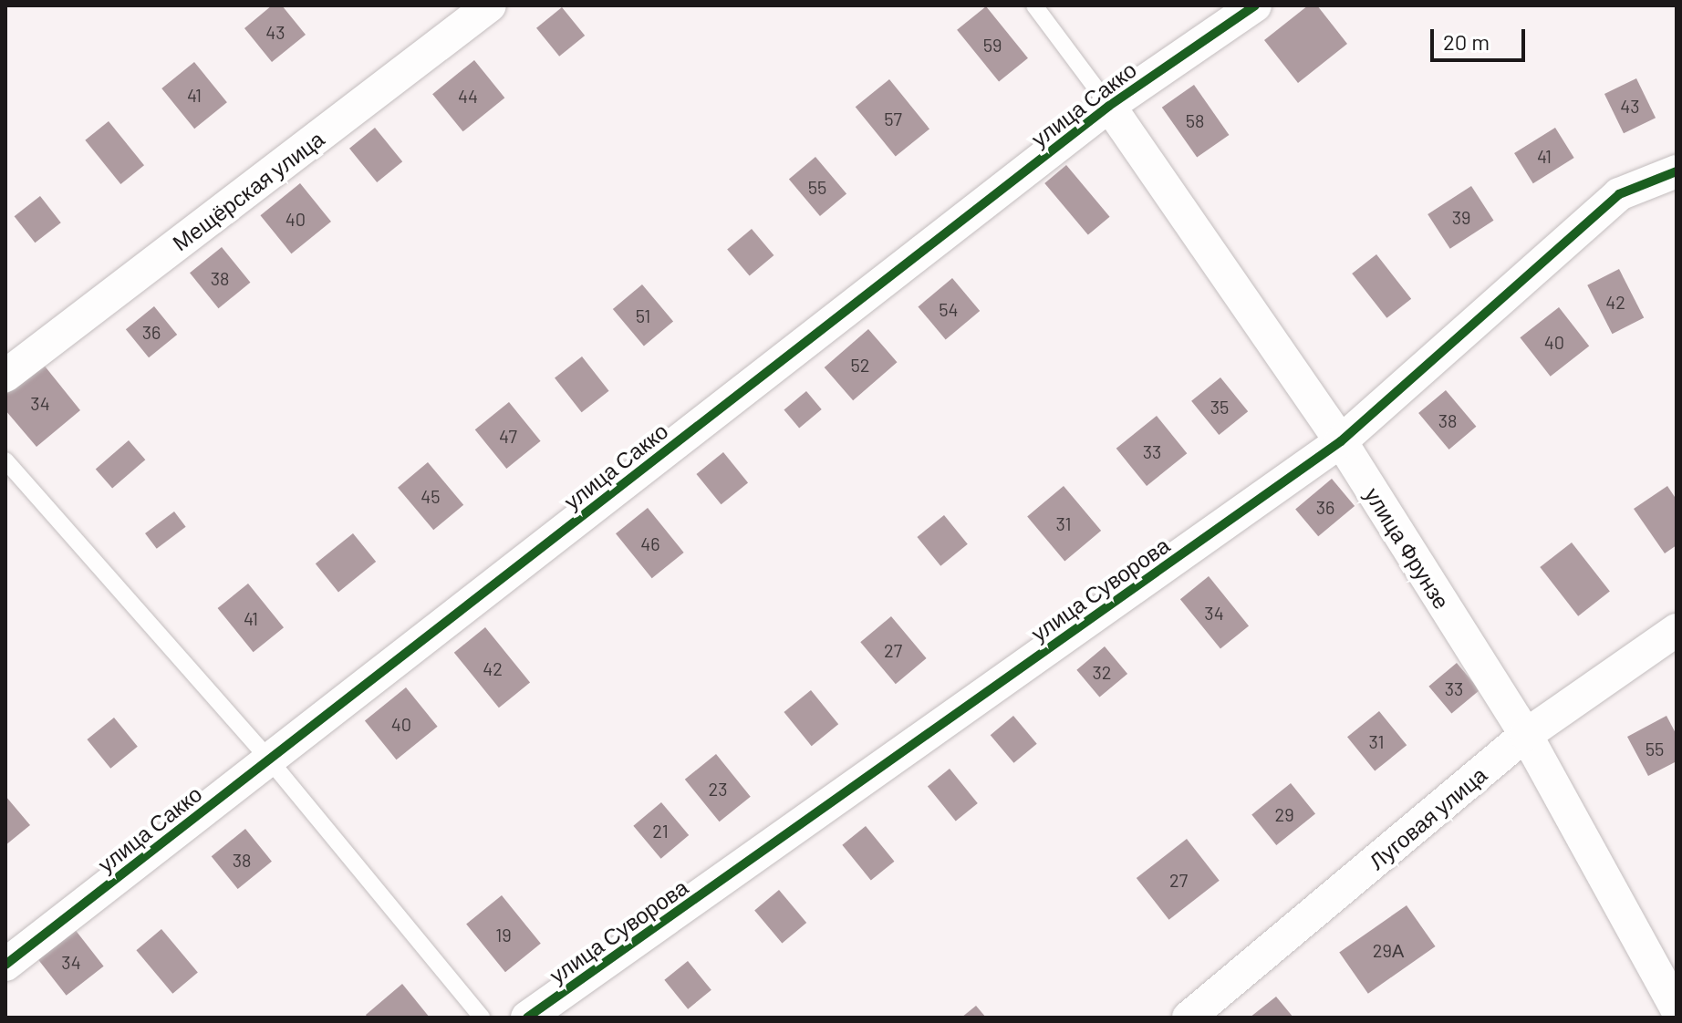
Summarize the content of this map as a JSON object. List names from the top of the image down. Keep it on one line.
{"streets":{"street":["улица Сакко","Мещёрская улица","улица Фрунзе","улица Суворова","Луговая улица"]},"crossings":[["улица Сакко","улица Фрунзе"],["улица Фрунзе","улица Суворова"],["улица Фрунзе","Луговая улица"]],"house_numbers":["43","59","41","44","43","57","58","41","55","39","40","38","42","54","51","36","40","52","34","35","38","47","33","45","36","31","46","34","41","27","42","32","33","40","31","55","23","29","21","38","27","19","29А","34"],"scale_bar":"20 m"}
